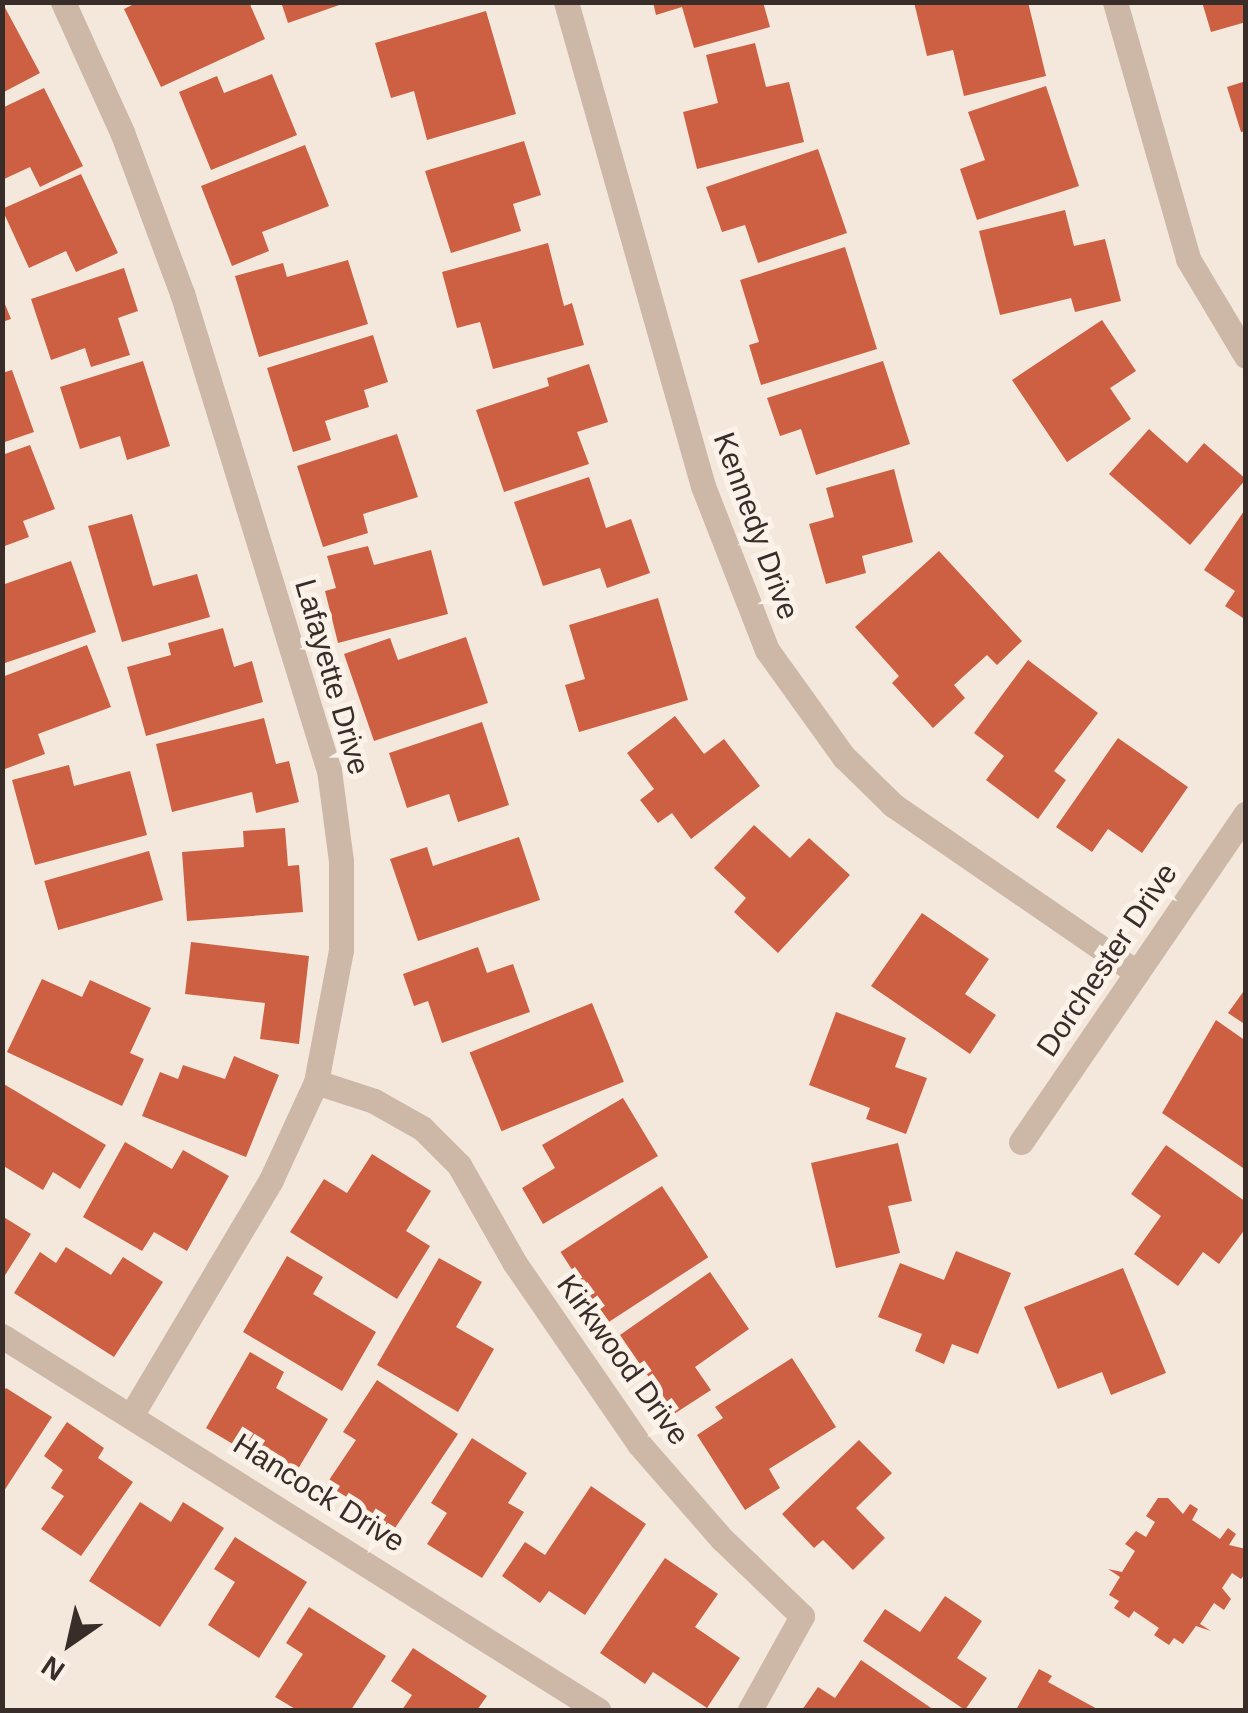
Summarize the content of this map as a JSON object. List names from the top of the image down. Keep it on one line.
{"streets":{"street":["Kennedy Drive","Lafayette Drive","Dorchester Drive","Kirkwood Drive","Hancock Drive"]},"crossings":[["Kennedy Drive","Dorchester Drive"],["Lafayette Drive","Kirkwood Drive"],["Lafayette Drive","Hancock Drive"]],"north":"bottom left"}
